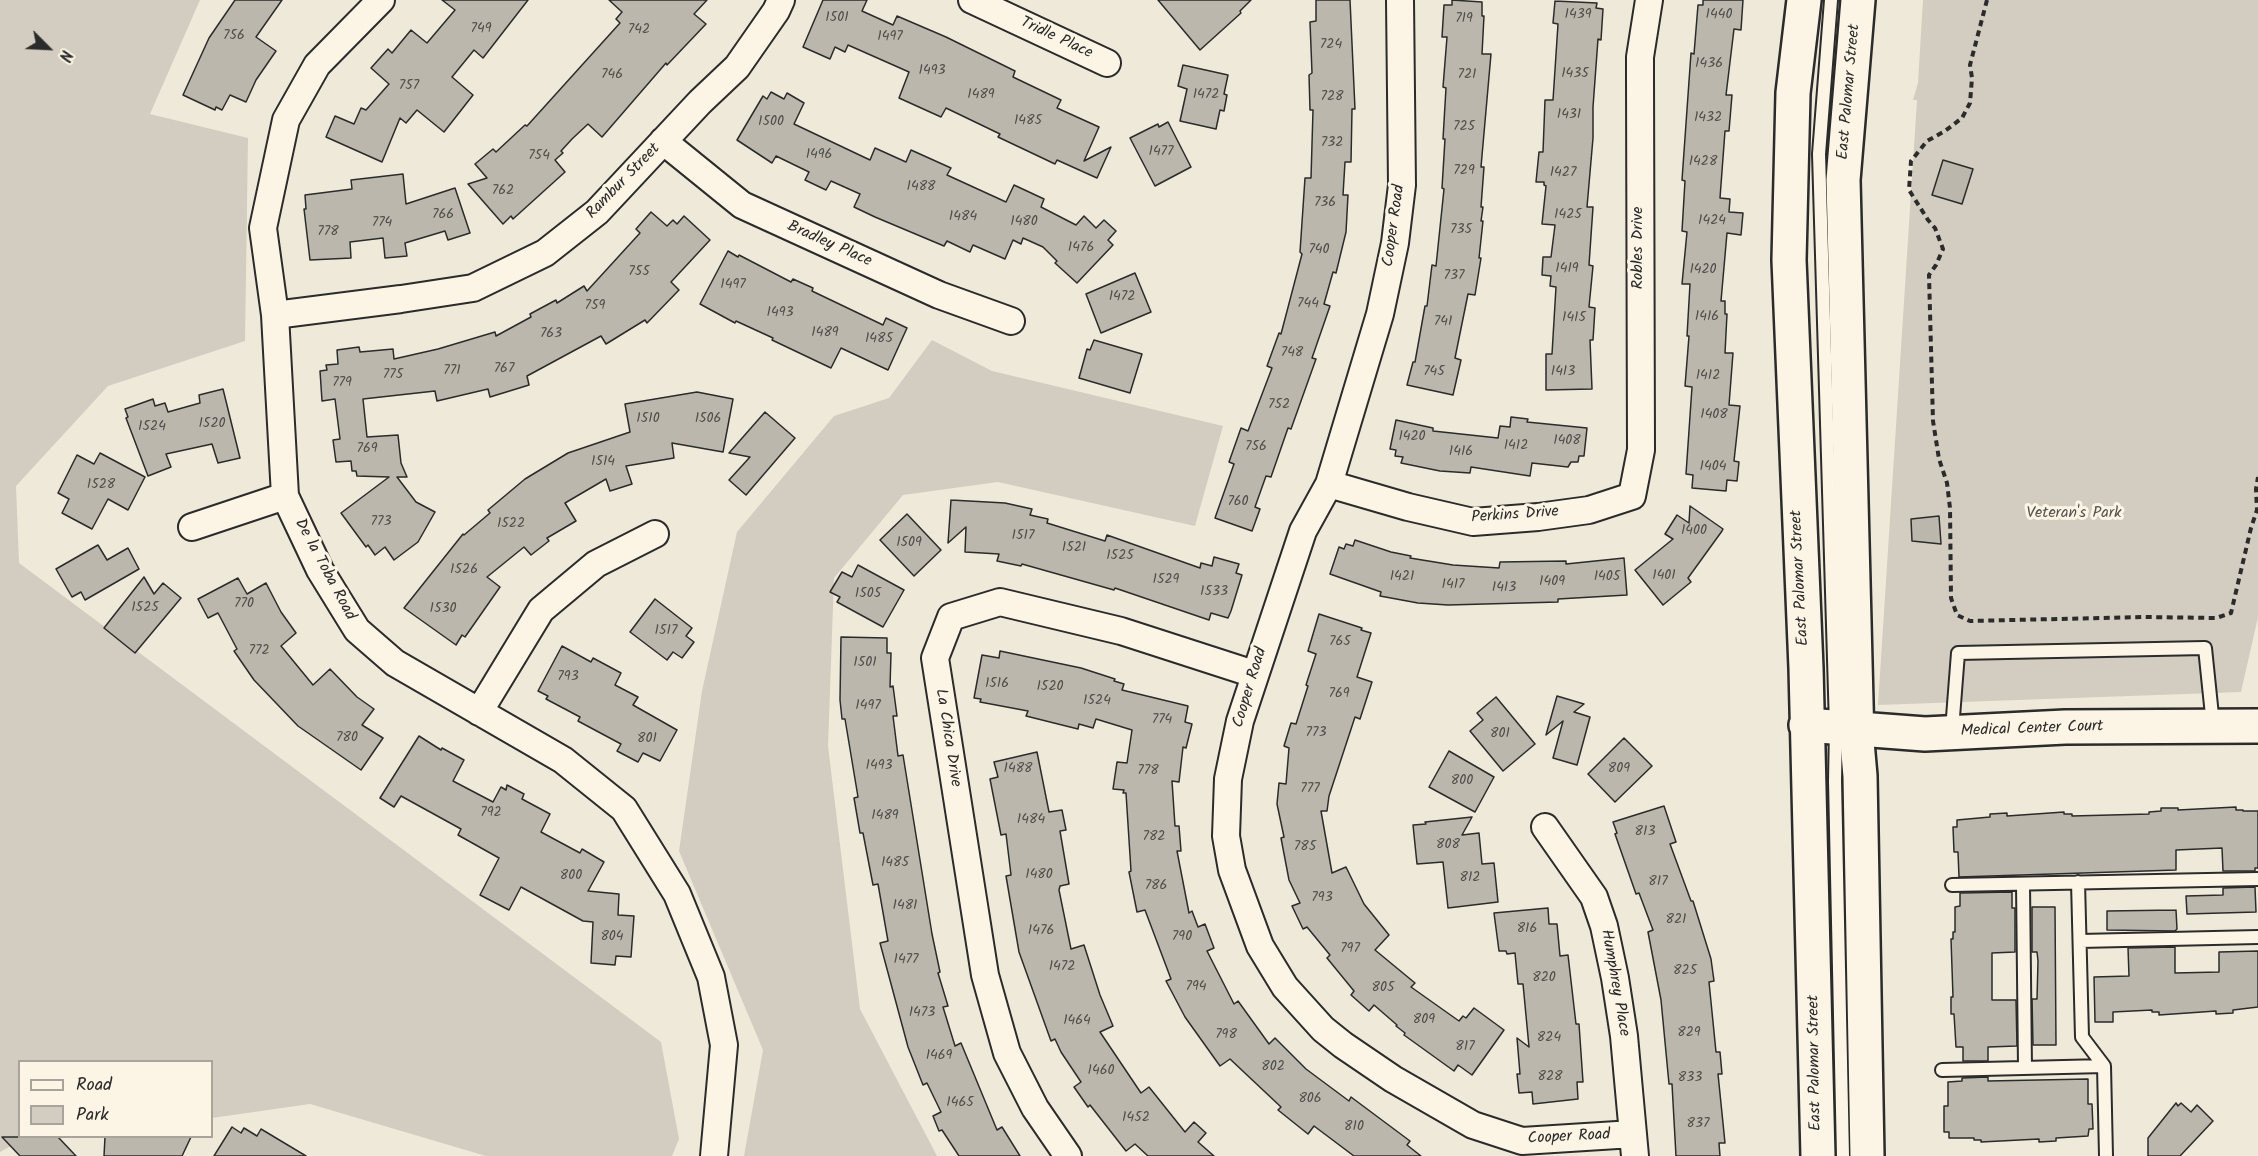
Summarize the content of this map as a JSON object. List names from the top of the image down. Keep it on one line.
{"streets":{"main road":["East Palomar Street","Medical Center Court"],"street":["Tridle Place","Rambur Street","Cooper Road","Bradley Place","Robles Drive","Perkins Drive","De la Toba Road","La Chica Drive","Humphrey Place"]},"crossings":[["East Palomar Street","Medical Center Court"],["Rambur Street","Bradley Place"],["Rambur Street","De la Toba Road"],["Cooper Road","Perkins Drive"],["Cooper Road","La Chica Drive"],["Cooper Road","Humphrey Place"],["Robles Drive","Perkins Drive"]],"parks":["Veteran's Park"],"house_numbers":["1439","1440","1501","719","749","742","756","1497","724","1436","1493","1435","746","721","757","1489","1472","728","1431","1432","1485","1500","725","732","1477","1496","754","1428","729","1427","1488","762","736","766","1425","1484","1424","1480","774","735","778","1476","740","1419","1420","755","737","1497","1472","744","759","1493","1416","1415","741","1489","763","1485","748","767","771","745","1413","775","1412","779","752","1408","1510","1506","1520","1524","1420","1408","1412","756","769","1416","1514","1404","1528","760","773","1522","1400","1517","1509","1521","1525","1526","1401","1421","1405","1529","1409","1417","1413","1533","1505","770","1525","1530","1517","765","772","1501","793","1516","1520","769","1524","1497","774","773","801","780","801","1493","1488","809","778","800","777","792","1489","1484","813","782","808","785","1485","1480","800","812","817","786","793","1481","821","816","1476","804","790","797","1477","1472","825","820","794","805","1473","809","1464","829","798","824","817","1469","802","1460","828","833","806","1465","1452","837","810"],"legend":["Road","Park"],"north":"bottom right"}
